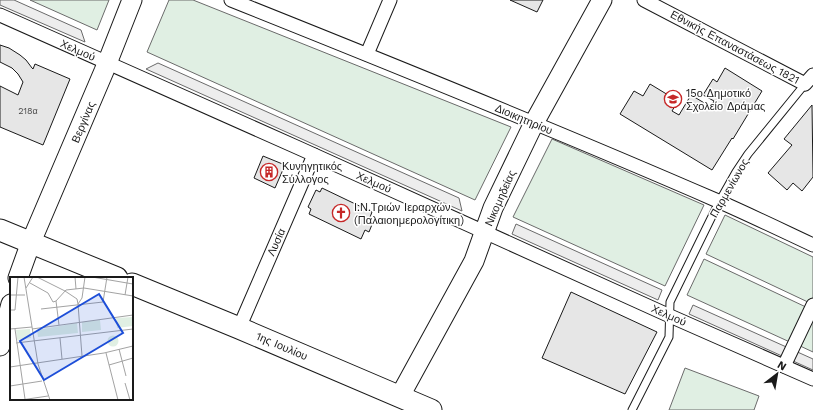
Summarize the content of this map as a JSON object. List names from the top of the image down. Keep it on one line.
{"streets":{"main road":["1ης Ιουλίου"],"street":["Εθνικής Επαναστάσεως 1821","Χελμού","Διοικητηρίου","Βεργίνας","Νικομηδείας","Λυσία"],"lane":["Παρμενίωνος"]},"crossings":[["Εθνικής Επαναστάσεως 1821","Παρμενίωνος"],["Χελμού","Βεργίνας"],["Χελμού","Παρμενίωνος"],["Χελμού","Νικομηδείας"],["Χελμού","Λυσία"],["Διοικητηρίου","Παρμενίωνος"],["Διοικητηρίου","Νικομηδείας"],["Νικομηδείας","1ης Ιουλίου"],["Λυσία","1ης Ιουλίου"]],"places":{"school or university":["15ο Δημοτικό Σχολείο Δράμας"],"building":["Κυνηγητικός Σύλλογος"],"church":["Ι.Ν.Τριών Ιεραρχών (Παλαιοημερολογίτικη)"]},"house_numbers":["218α"],"north":"top right"}
